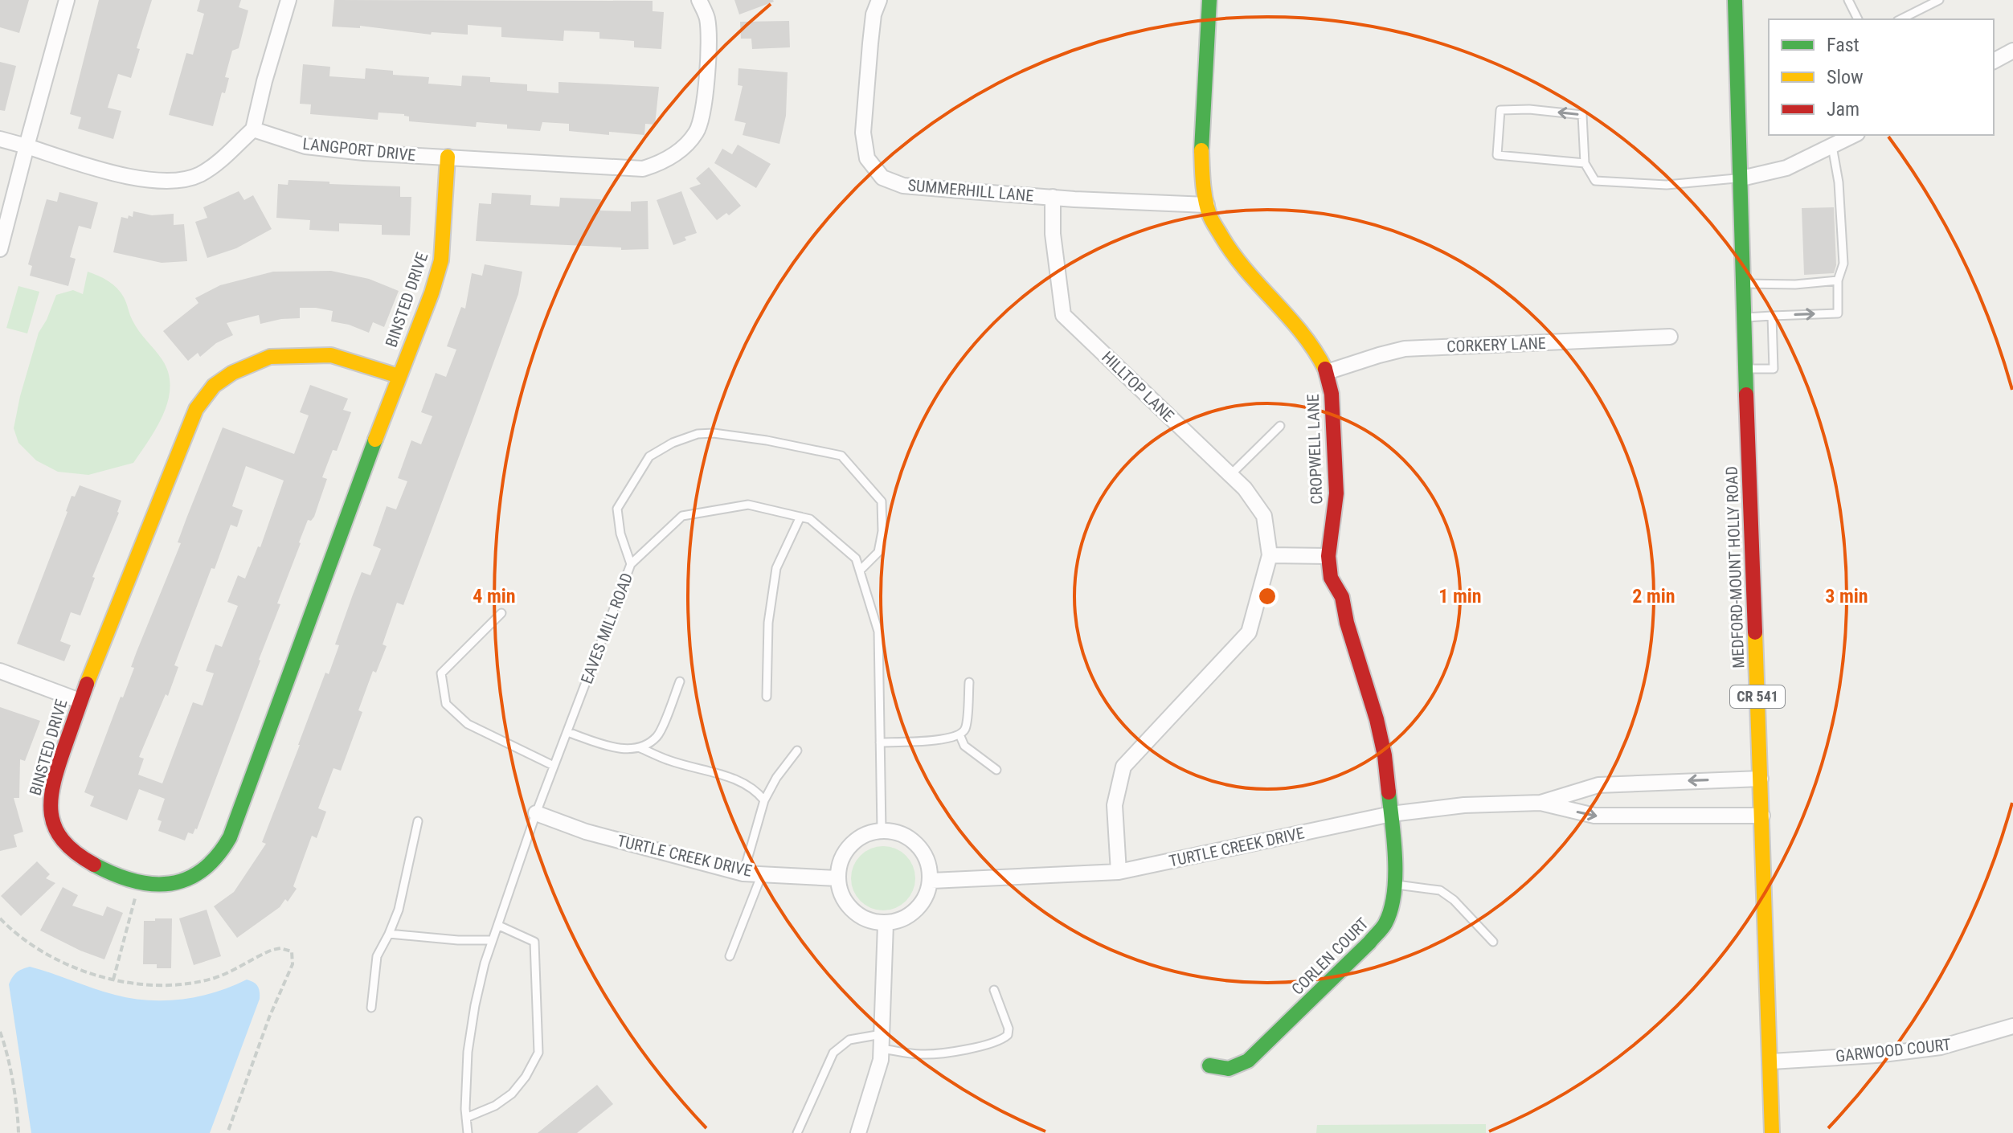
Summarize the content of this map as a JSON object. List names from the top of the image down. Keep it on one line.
{"streets":{"street":["LANGPORT DRIVE","SUMMERHILL LANE","BINSTED DRIVE","CORKERY LANE","HILLTOP LANE","CROPWELL LANE","MEDFORD-MOUNT HOLLY ROAD","CR 541","TURTLE CREEK DRIVE","CORLEN COURT","GARWOOD COURT"],"lane":["EAVES MILL ROAD"]},"crossings":[["LANGPORT DRIVE","BINSTED DRIVE"],["SUMMERHILL LANE","HILLTOP LANE"],["SUMMERHILL LANE","CROPWELL LANE"],["CORKERY LANE","CROPWELL LANE"],["HILLTOP LANE","TURTLE CREEK DRIVE"],["CROPWELL LANE","TURTLE CREEK DRIVE"],["CROPWELL LANE","CORLEN COURT"],["MEDFORD-MOUNT HOLLY ROAD","TURTLE CREEK DRIVE"],["MEDFORD-MOUNT HOLLY ROAD","GARWOOD COURT"],["EAVES MILL ROAD","TURTLE CREEK DRIVE"],["TURTLE CREEK DRIVE","CORLEN COURT"]],"legend":["Fast","Slow","Jam"],"rings":["1 min","2 min","3 min","4 min"]}
